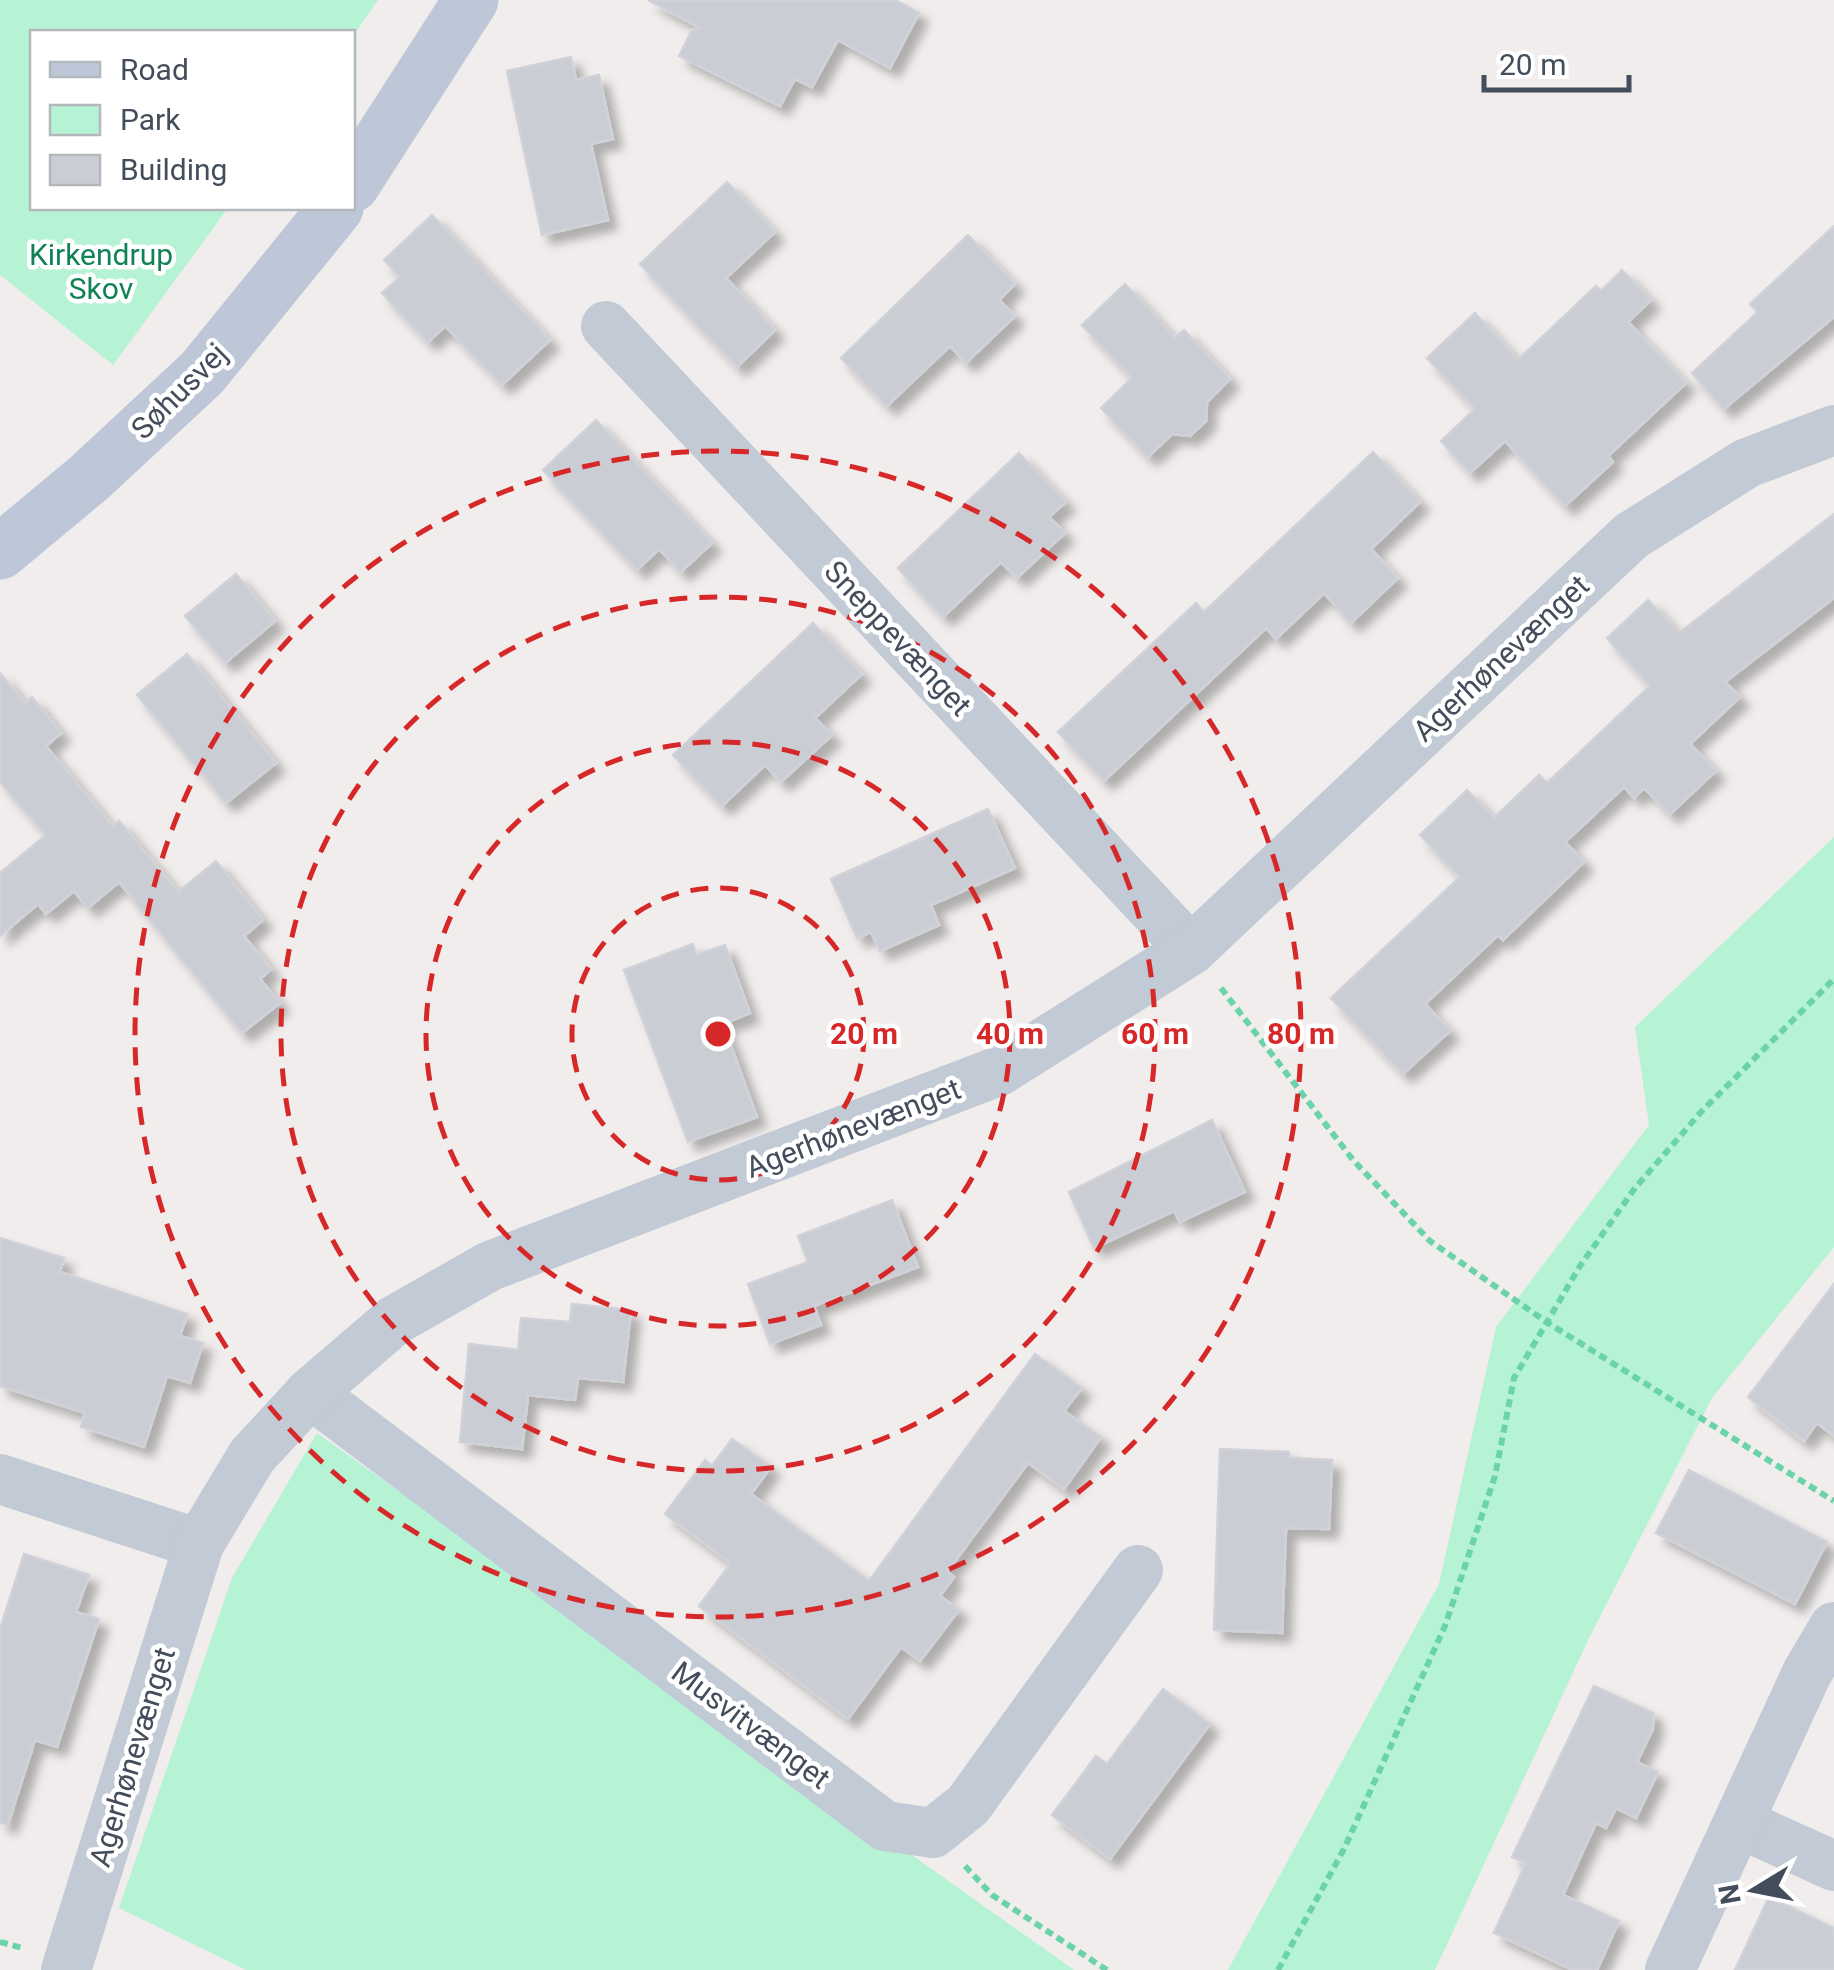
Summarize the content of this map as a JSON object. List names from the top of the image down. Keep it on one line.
{"streets":{"street":["Søhusvej","Sneppevænget","Agerhønevænget","Musvitvænget"]},"crossings":[["Sneppevænget","Agerhønevænget"],["Agerhønevænget","Musvitvænget"]],"parks":["Kirkendrup Skov"],"legend":["Road","Park","Building"],"scale_bar":"20 m","north":"left","rings":["20 m","40 m","60 m","80 m"]}
